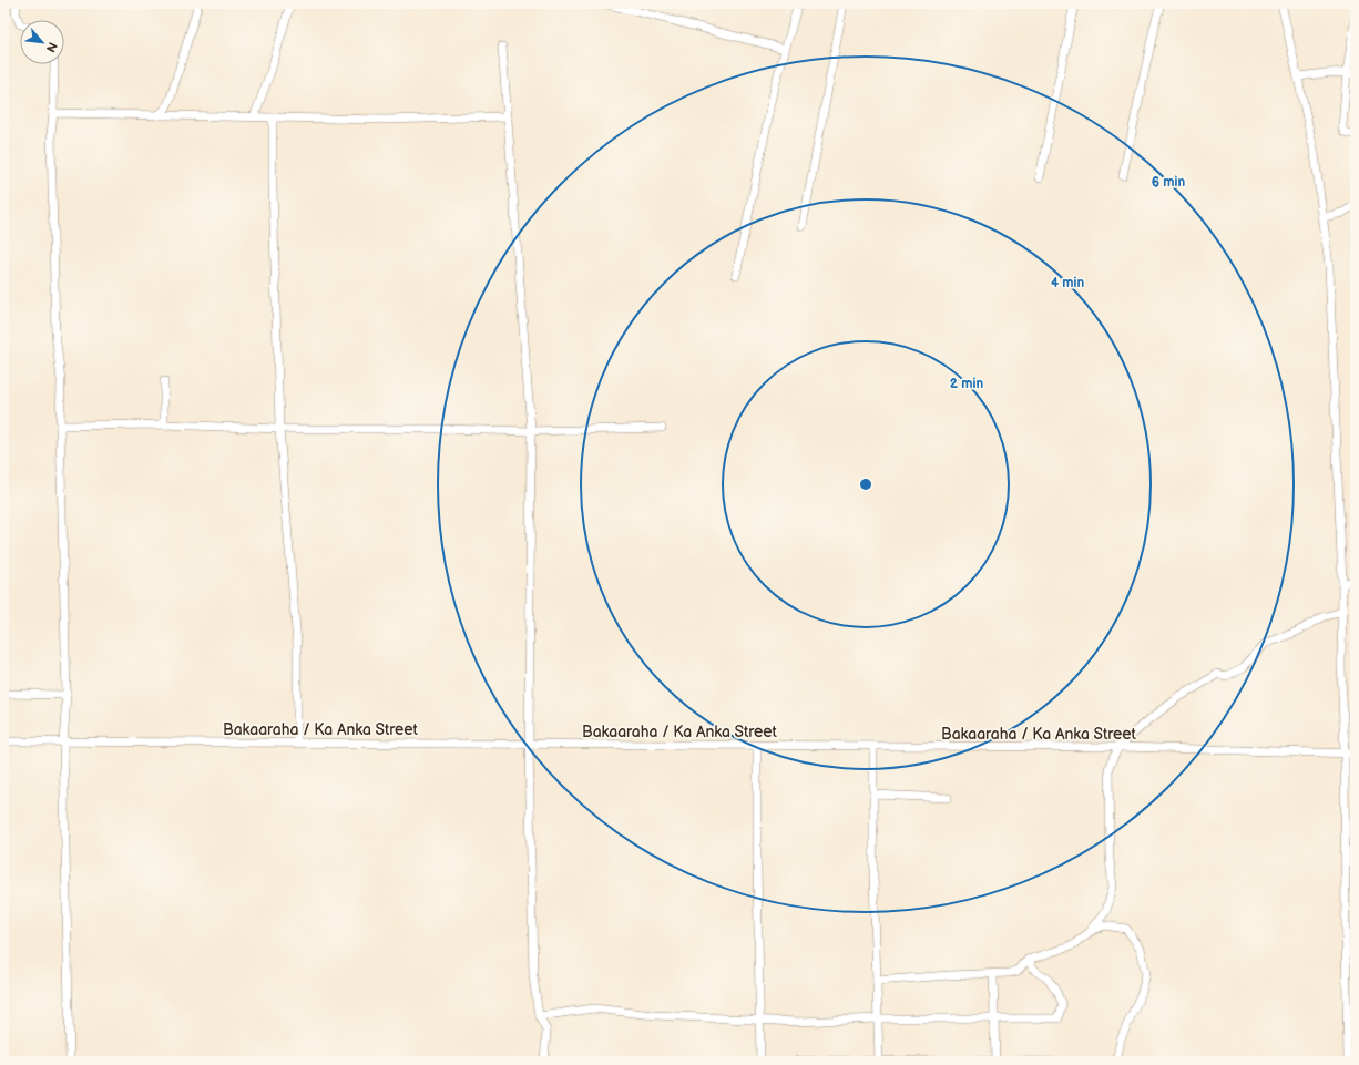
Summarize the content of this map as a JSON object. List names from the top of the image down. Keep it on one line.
{"streets":{"street":["Bakaaraha / Ka Anka Street"]},"north":"bottom right","rings":["6 min","4 min","2 min"]}
